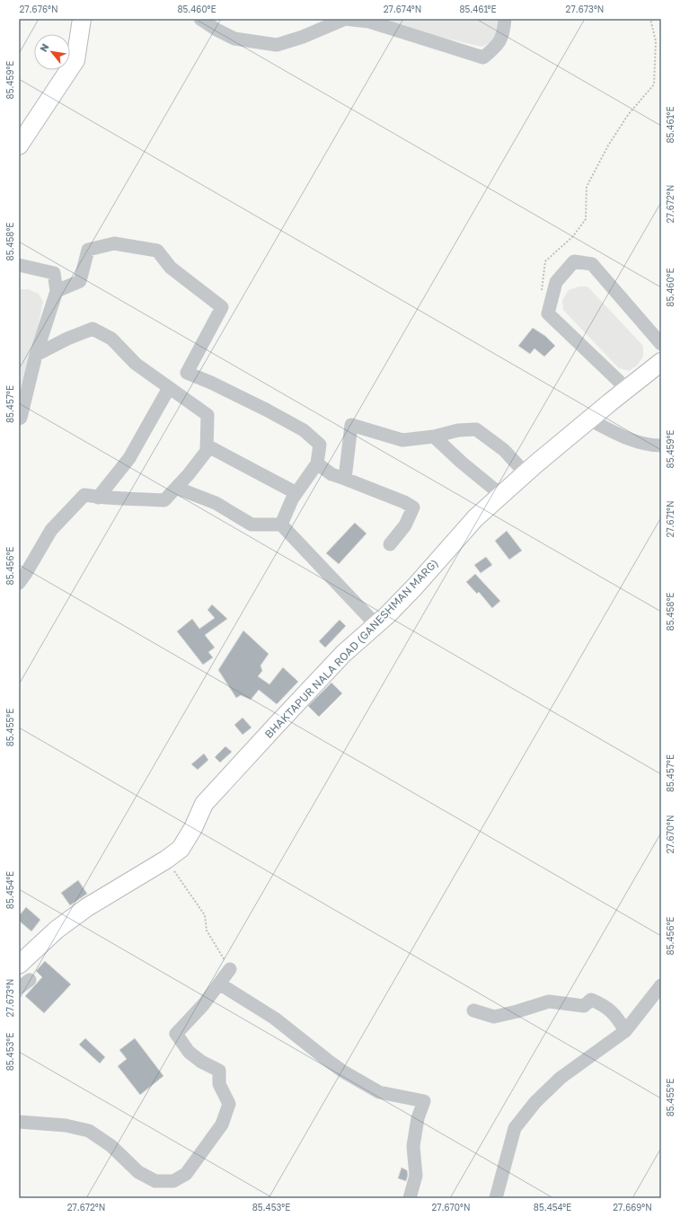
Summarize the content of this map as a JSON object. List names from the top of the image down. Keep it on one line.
{"streets":{"main road":["BHAKTAPUR NALA ROAD (GANESHMAN MARG)"]},"north":"top left","coordinates":["27.676°N","85.460°E","27.674°N","85.461°E","27.673°N","85.459°E","27.672°N","85.458°E","85.457°E","27.671°N","85.456°E","85.455°E","27.670°N","85.454°E","85.453°E","27.669°N"]}
